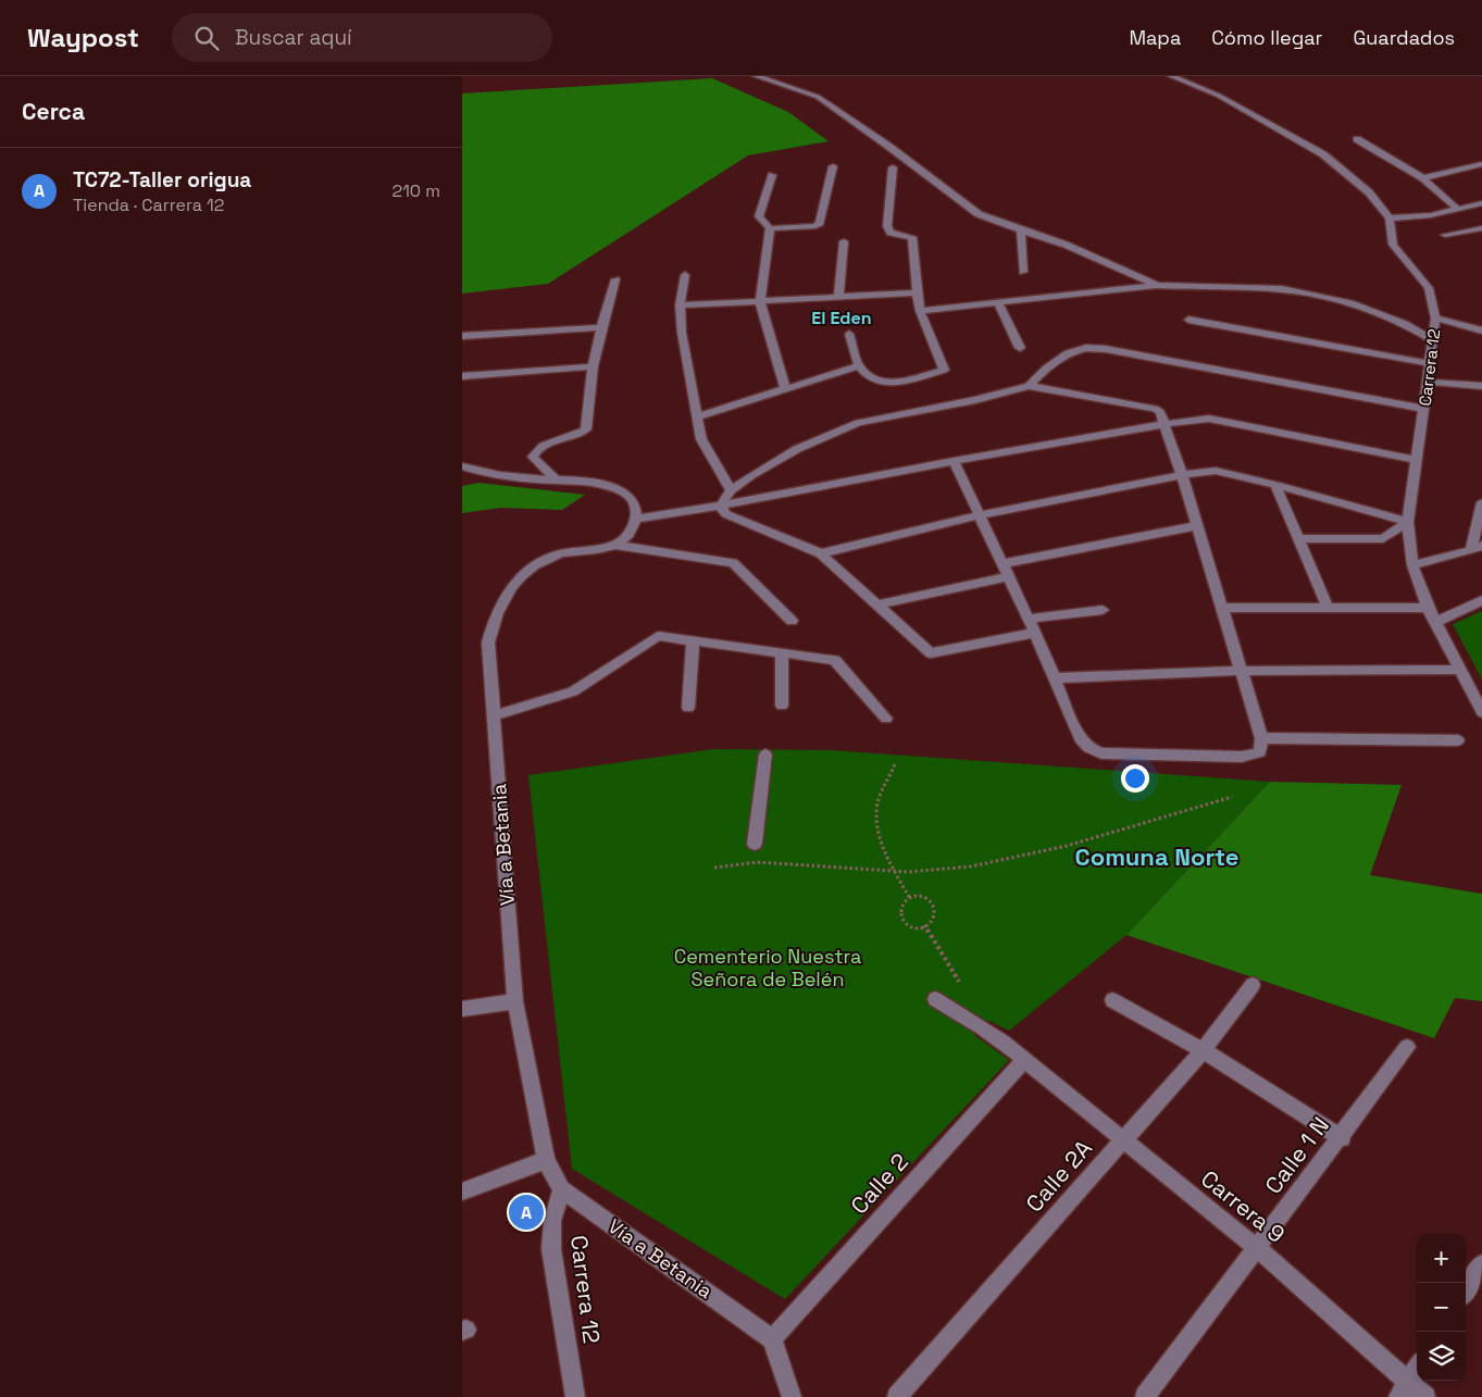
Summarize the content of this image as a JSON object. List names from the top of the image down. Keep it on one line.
{"streets":{"street":["Carrera 12","Vía a Betania","Calle 1 N","Calle 2A","Calle 2","Carrera 9"]},"crossings":[["Carrera 12","Vía a Betania"],["Vía a Betania","Calle 2"],["Calle 1 N","Carrera 9"],["Calle 2A","Carrera 9"],["Calle 2","Carrera 9"]],"districts":["El Eden","Comuna Norte"],"parks":["Cementerio Nuestra Señora de Belén"],"page":{"header":"Waypost","search":"Buscar aquí","nav":["Mapa","Cómo llegar","Guardados"],"heading":"Cerca","list":[{"mark":"A","name":"TC72-Taller origua","note":"Tienda · Carrera 12","value":"210 m"}],"pins":"A","map_buttons":["+","−"]}}
